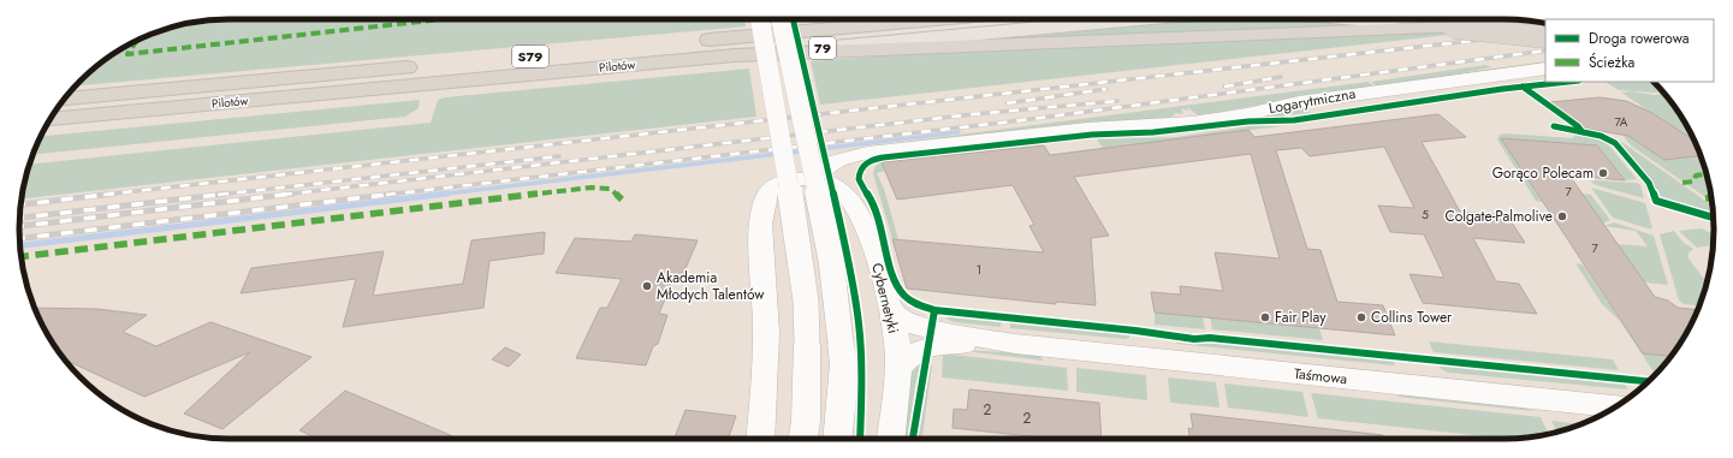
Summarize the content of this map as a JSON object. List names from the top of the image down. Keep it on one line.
{"streets":{"highway":["S79","Pilotów"],"main road":["79"],"street":["Logarytmiczna","Cybernetyki","Taśmowa"]},"crossings":[["Logarytmiczna","Cybernetyki"],["Cybernetyki","Taśmowa"]],"places":["Gorąco Polecam","Colgate-Palmolive","Akademia Młodych Talentów","Fair Play","Collins Tower"],"house_numbers":["7A","7","5","7","1","2","2"],"legend":["Droga rowerowa","Ścieżka"]}
